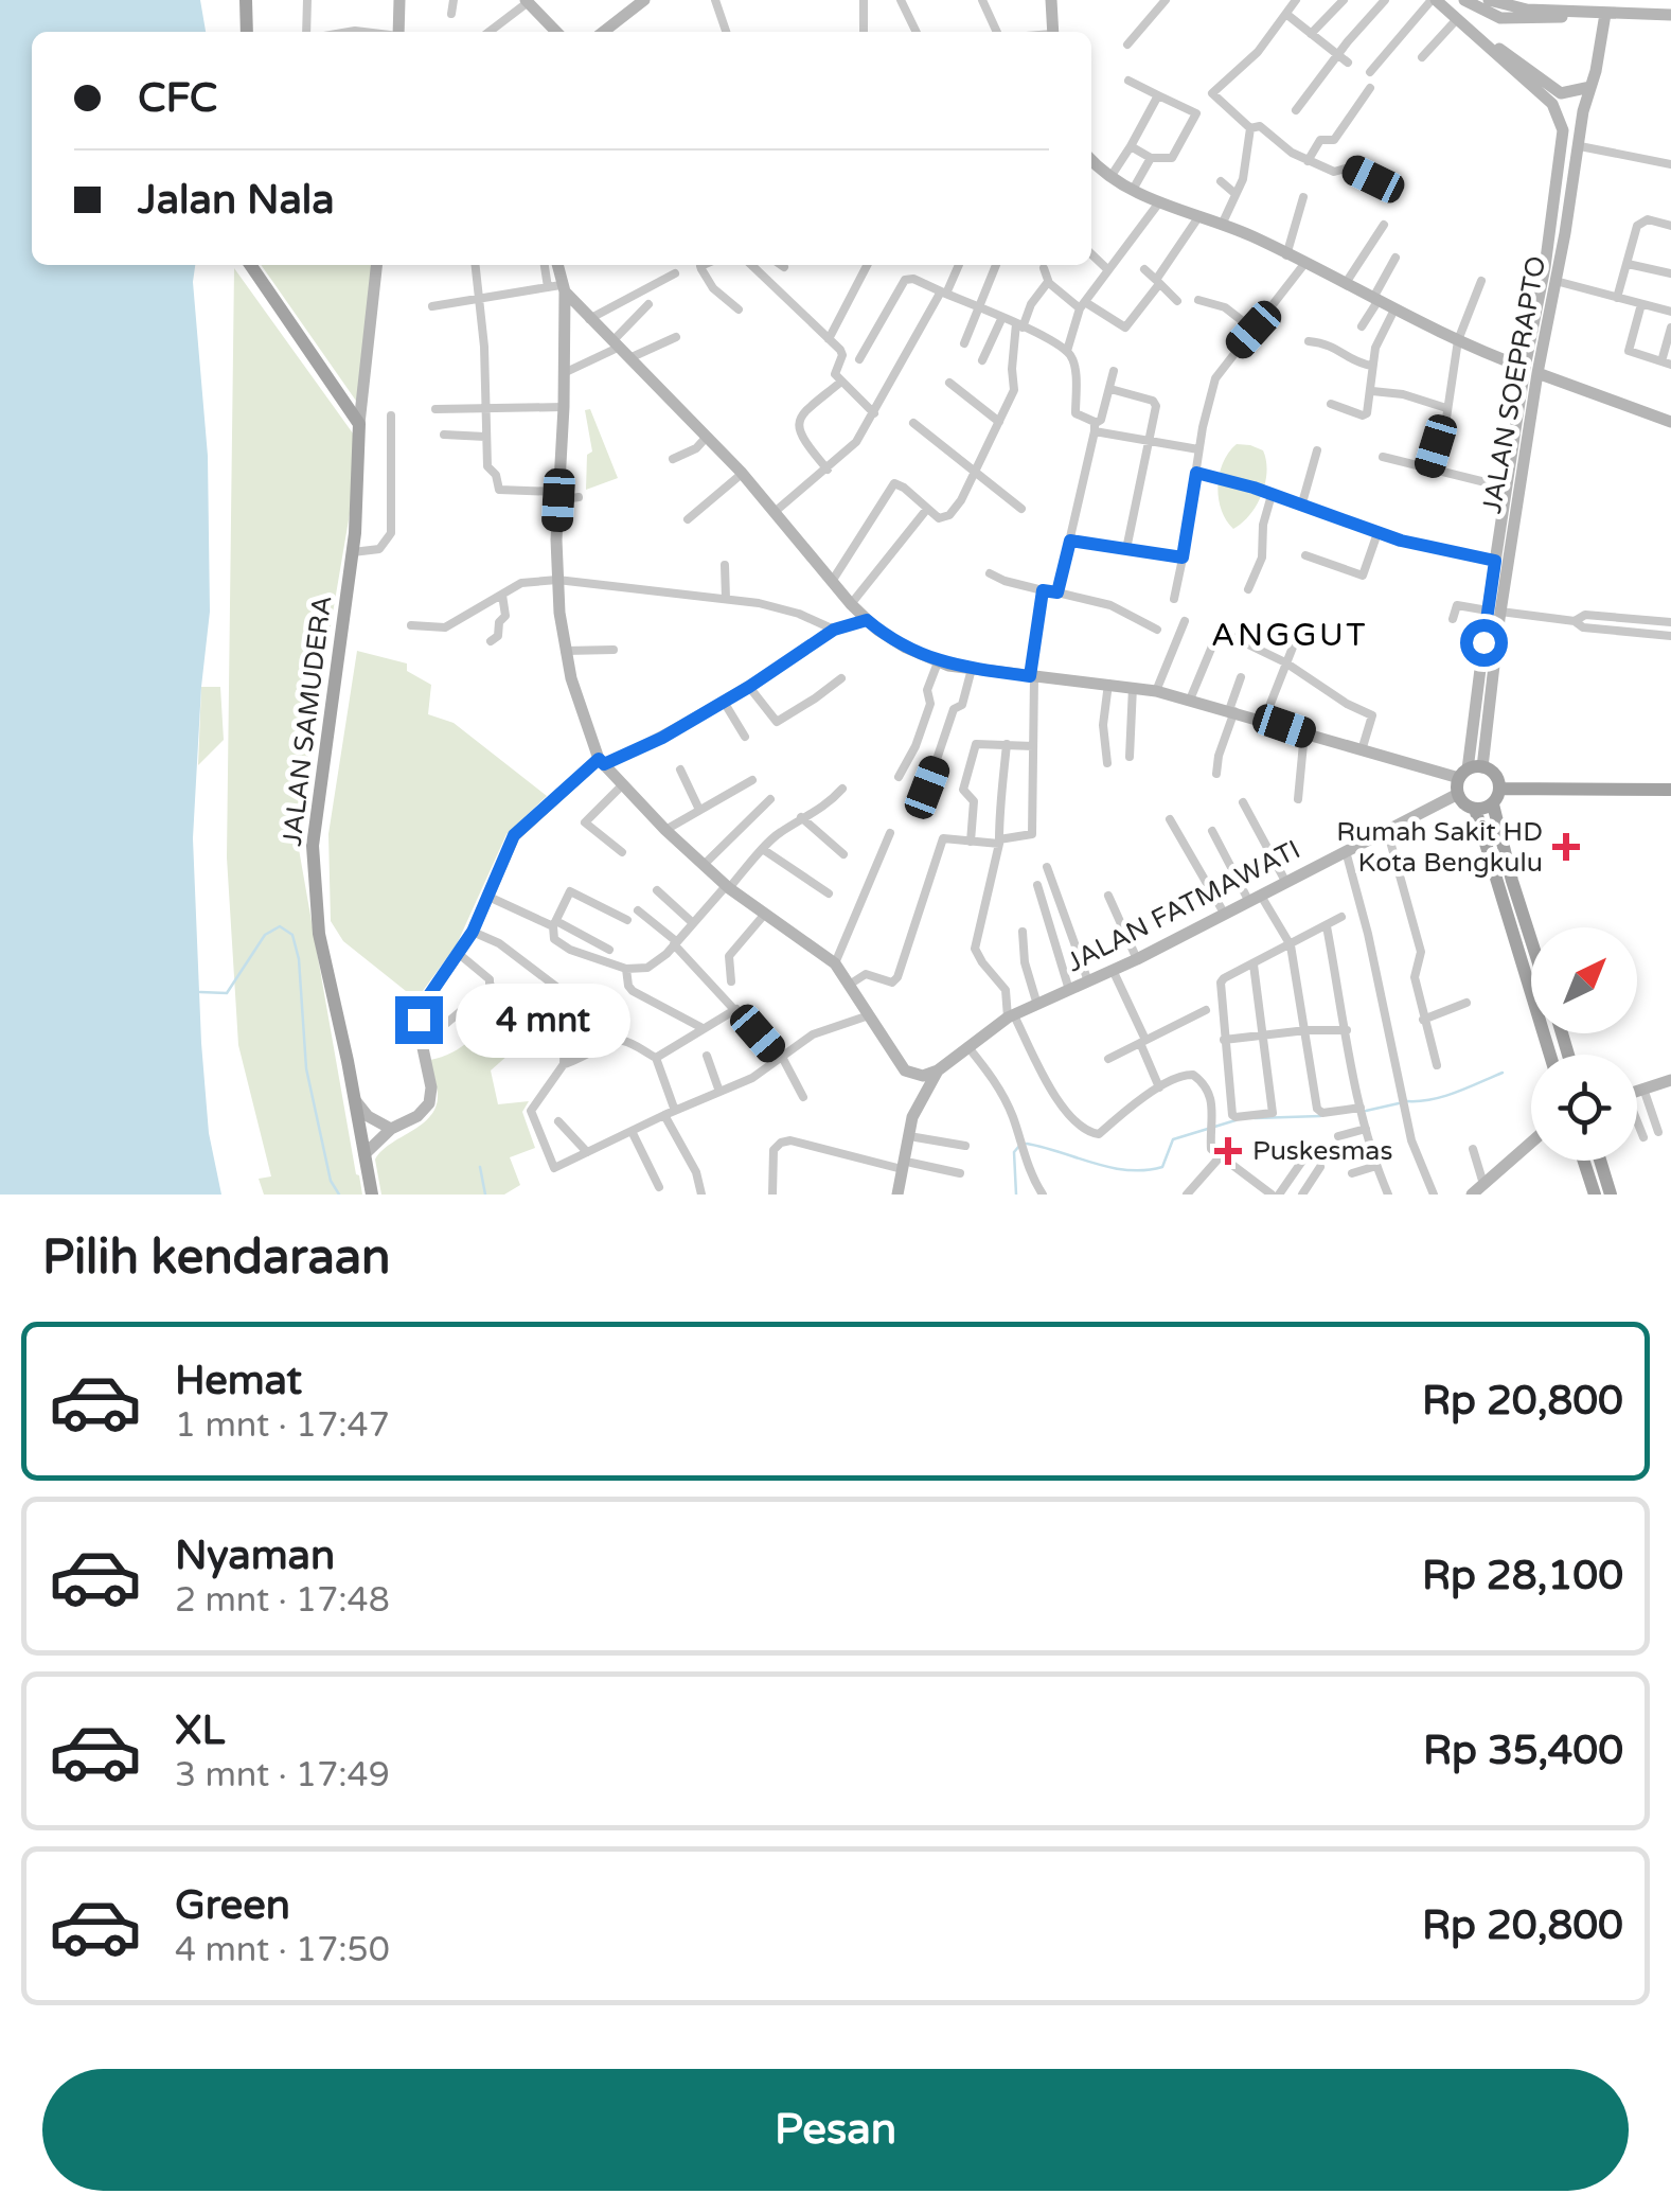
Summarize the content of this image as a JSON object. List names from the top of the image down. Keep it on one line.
{"streets":{"main road":["JALAN SAMUDERA"],"street":["JALAN SOEPRAPTO","JALAN FATMAWATI"]},"crossings":[["JALAN SOEPRAPTO","JALAN FATMAWATI"]],"districts":["ANGGUT"],"places":{"health":["Rumah Sakit HD Kota Bengkulu","Puskesmas"]},"north":"top right","page":{"banner":["CFC","Jalan Nala"],"bubble":"4 mnt","heading":"Pilih kendaraan","list":[{"name":"Hemat","note":"1 mnt · 17:47","value":"Rp 20,800"},{"name":"Nyaman","note":"2 mnt · 17:48","value":"Rp 28,100"},{"name":"XL","note":"3 mnt · 17:49","value":"Rp 35,400"},{"name":"Green","note":"4 mnt · 17:50","value":"Rp 20,800"}],"buttons":"Pesan"}}
